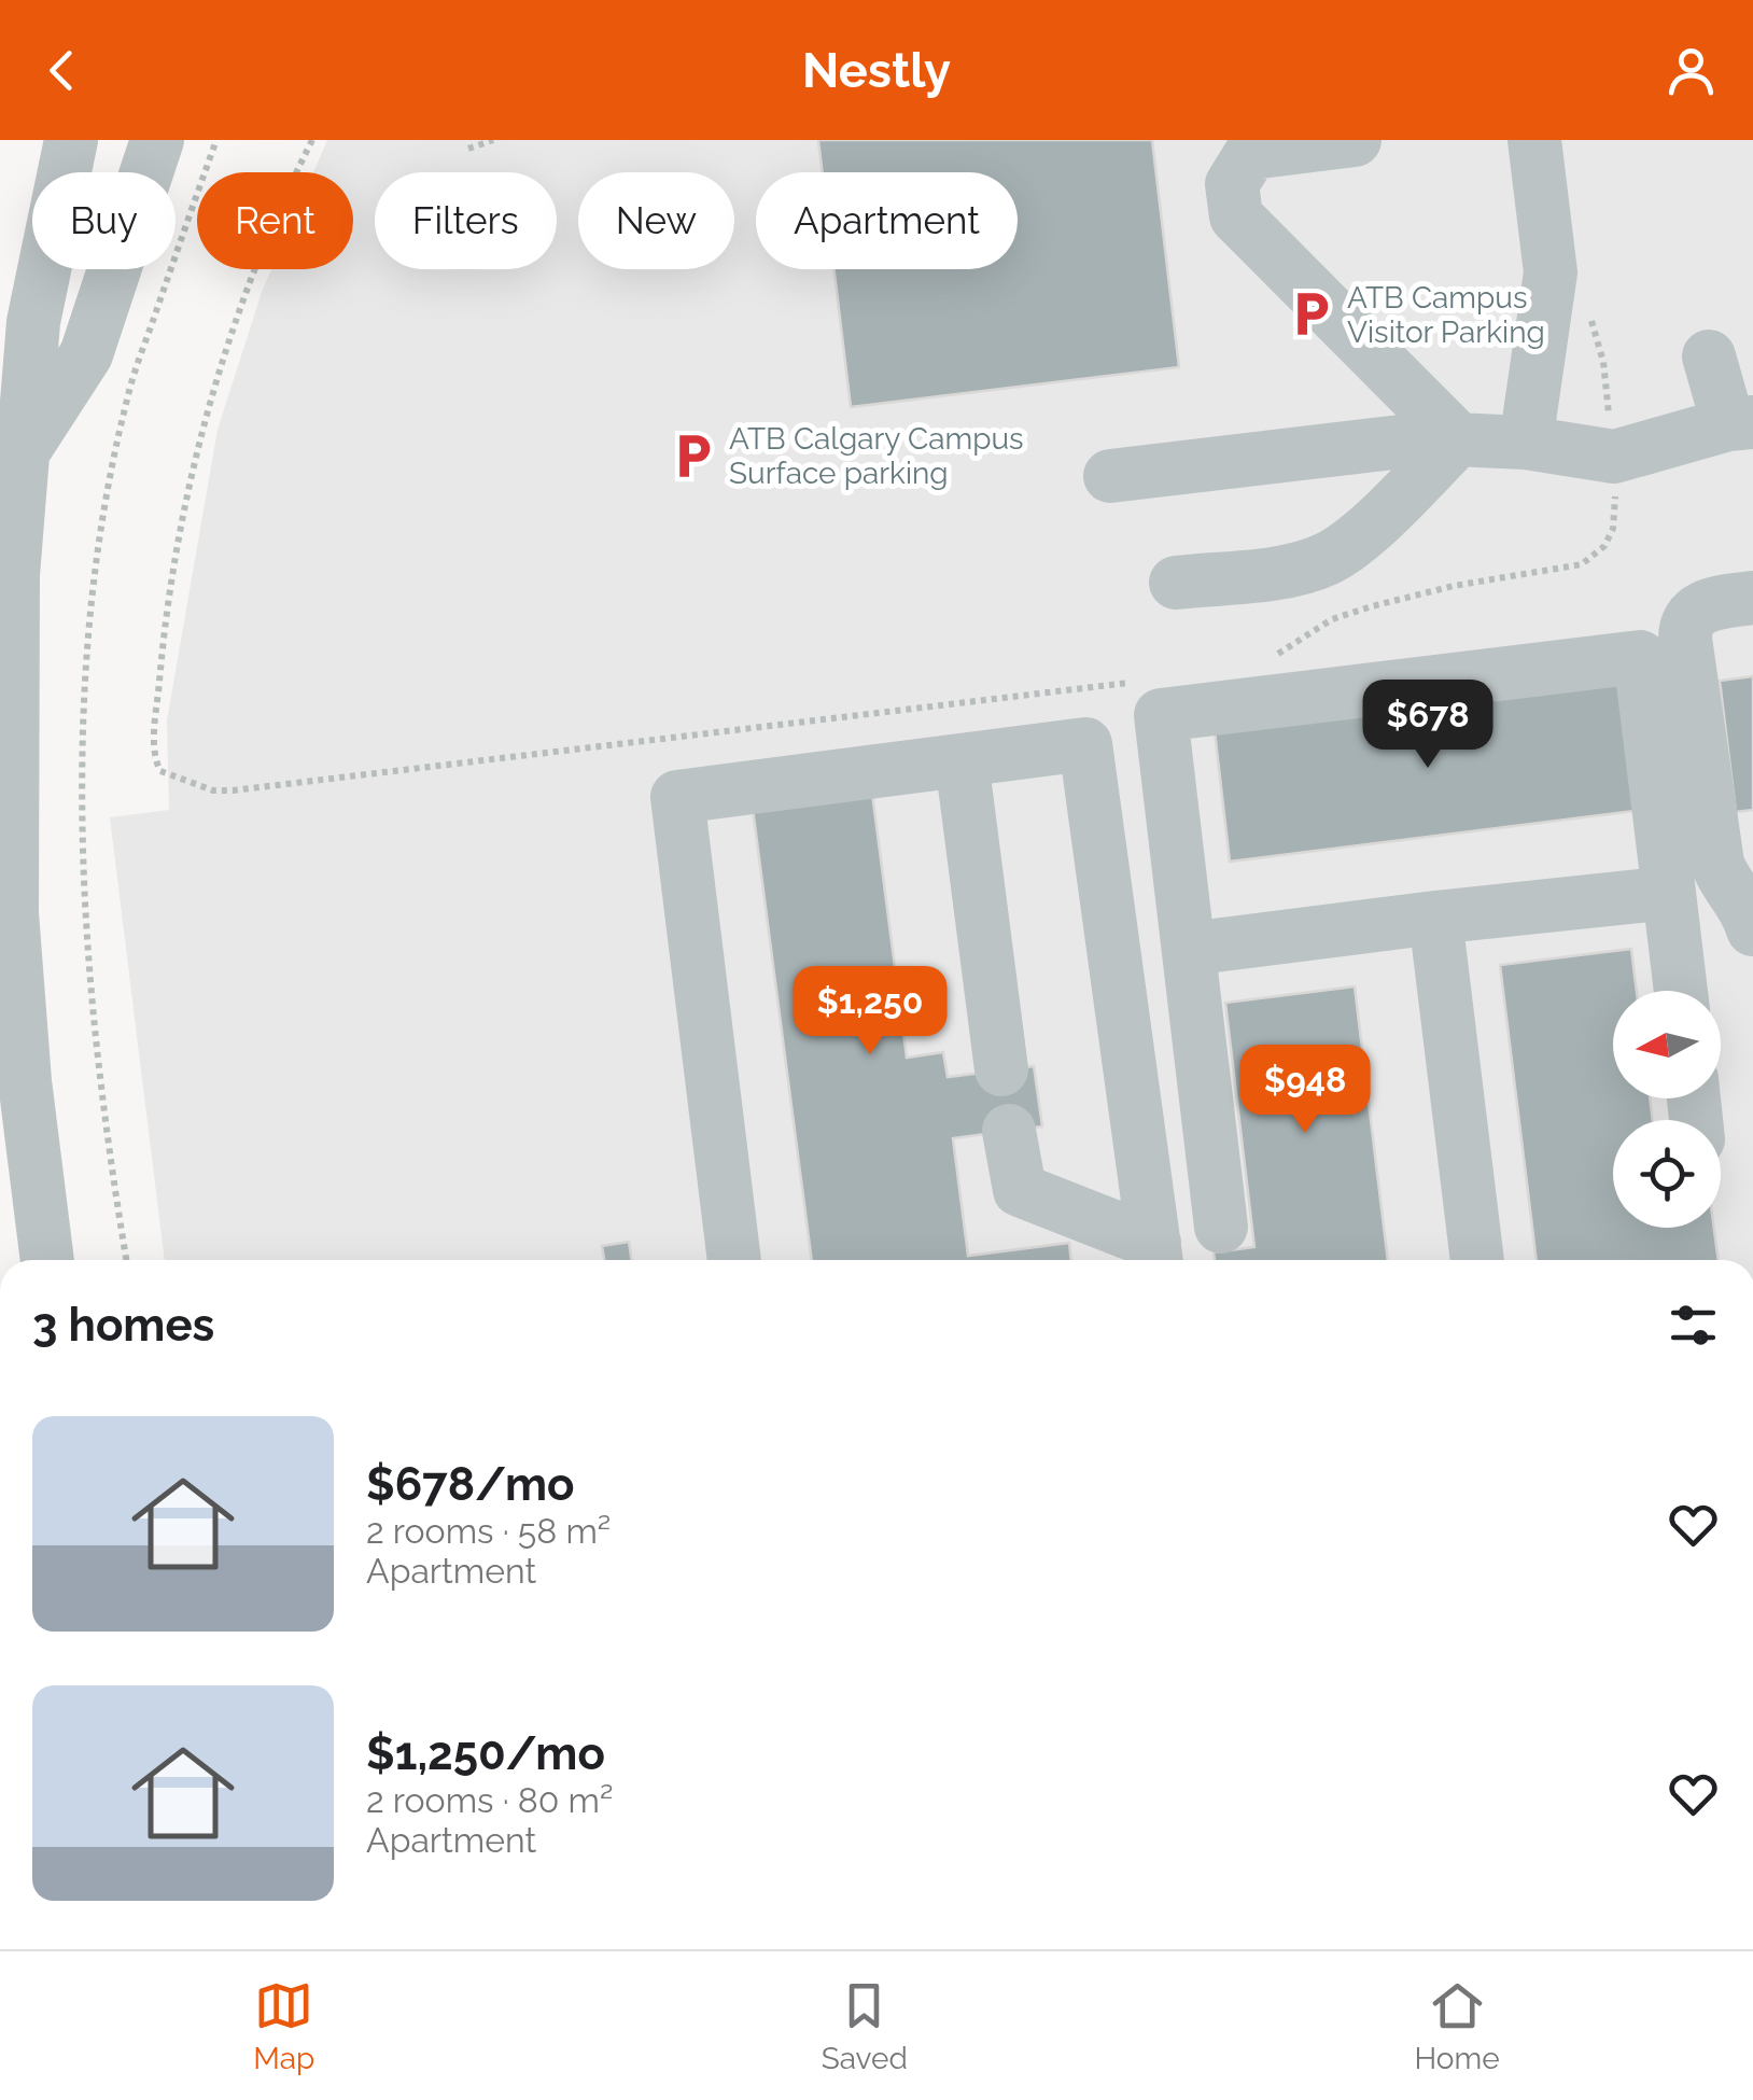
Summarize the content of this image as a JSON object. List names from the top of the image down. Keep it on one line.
{"places":{"parking":["ATB Campus Visitor Parking","ATB Calgary Campus Surface parking"]},"north":"left","page":{"header":"Nestly","chip":["Buy","Rent","Filters","New","Apartment"],"price":["$678","$1,250","$948"],"heading":"3 homes","list":[{"name":"$678/mo","note":"2 rooms · 58 m² · Apartment"},{"name":"$1,250/mo","note":"2 rooms · 80 m² · Apartment"}],"tabs":["Map","Saved","Home"]}}
